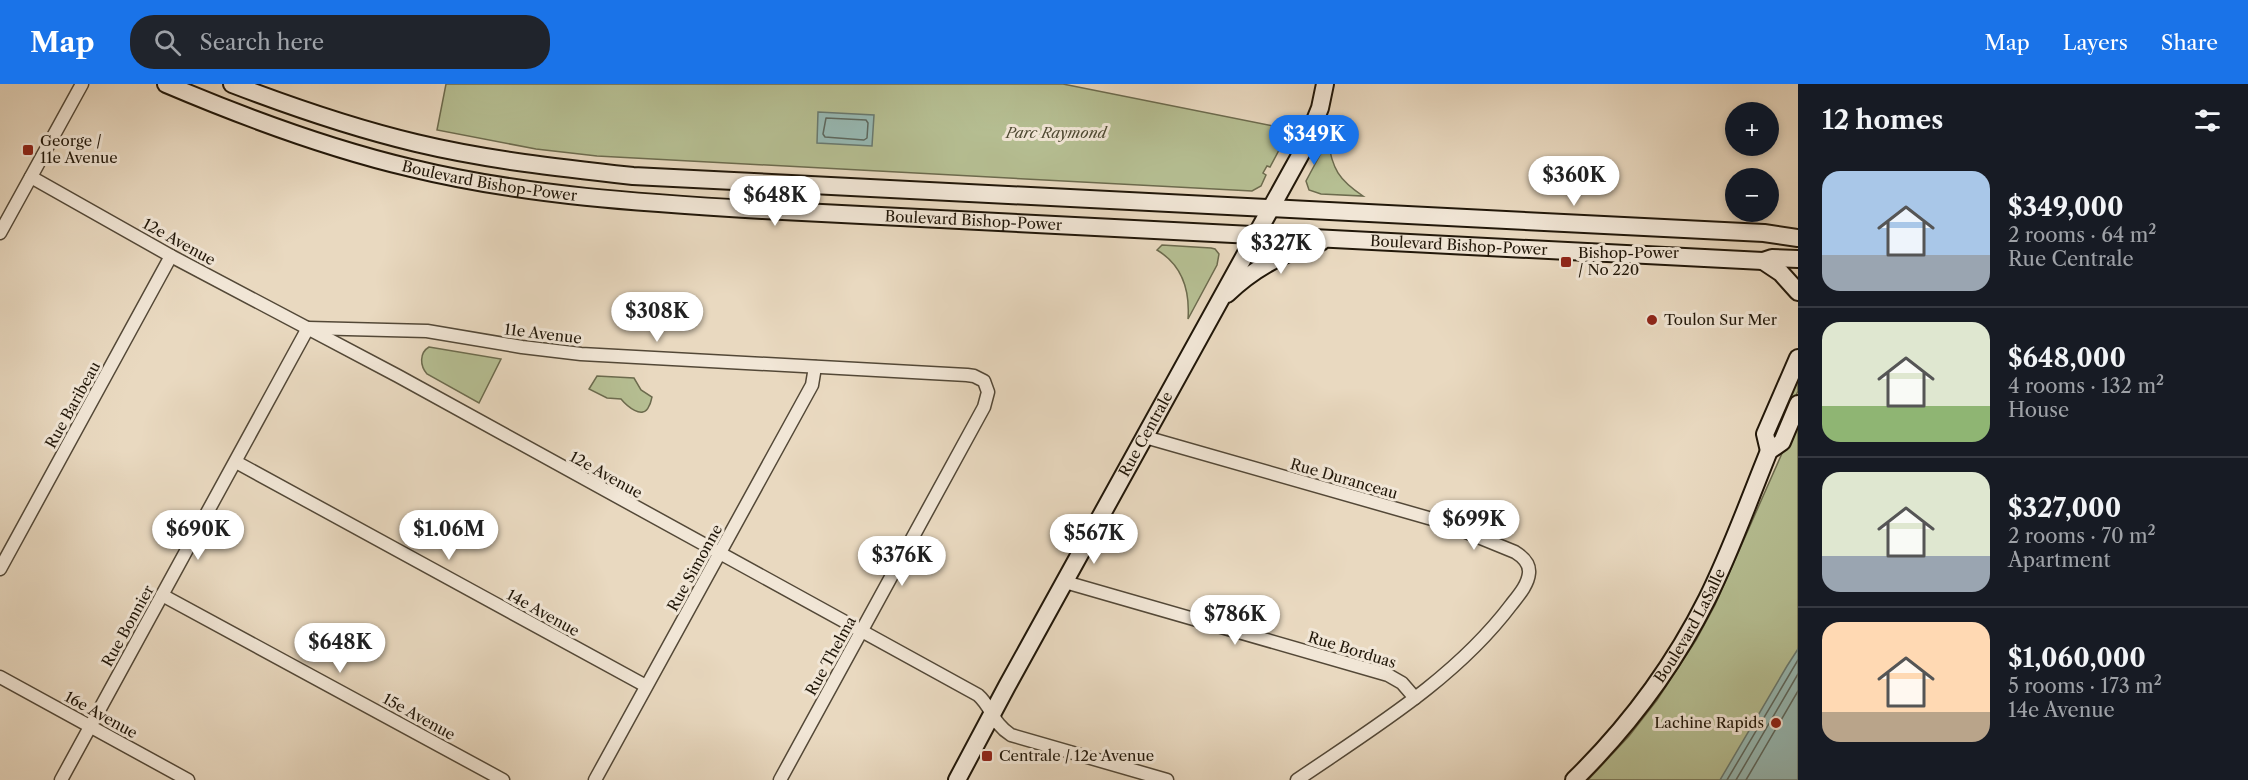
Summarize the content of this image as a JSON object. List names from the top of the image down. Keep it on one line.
{"streets":{"street":["Boulevard Bishop-Power","12e Avenue","11e Avenue","Rue Baribeau","Rue Centrale","Rue Duranceau","Rue Simonne","14e Avenue","Rue Bonnier","Boulevard LaSalle","Rue Borduas","Rue Thelma","16e Avenue","15e Avenue"]},"crossings":[["Boulevard Bishop-Power","Rue Centrale"],["12e Avenue","11e Avenue"],["12e Avenue","Rue Baribeau"],["12e Avenue","Rue Centrale"],["12e Avenue","Rue Simonne"],["12e Avenue","Rue Bonnier"],["12e Avenue","Rue Thelma"],["11e Avenue","Rue Simonne"],["11e Avenue","Rue Bonnier"],["11e Avenue","Rue Thelma"],["Rue Centrale","Rue Duranceau"],["Rue Centrale","Rue Borduas"],["Rue Duranceau","Rue Borduas"],["Rue Simonne","14e Avenue"],["14e Avenue","Rue Bonnier"],["Rue Bonnier","16e Avenue"],["Rue Bonnier","15e Avenue"]],"parks":["Parc Raymond"],"places":{"transit":["George / 11e Avenue","Bishop-Power / No 220","Centrale / 12e Avenue"],"other":["Toulon Sur Mer","Lachine Rapids"]},"page":{"header":"Map","search":"Search here","nav":["Map","Layers","Share"],"heading":"12 homes","map_buttons":["+","−"],"price":["$349K","$360K","$648K","$327K","$308K","$699K","$690K","$1.06M","$567K","$376K","$786K","$648K"],"list":[{"name":"$349,000","note":"2 rooms · 64 m² · Rue Centrale"},{"name":"$648,000","note":"4 rooms · 132 m² · House"},{"name":"$327,000","note":"2 rooms · 70 m² · Apartment"},{"name":"$1,060,000","note":"5 rooms · 173 m² · 14e Avenue"}]}}
